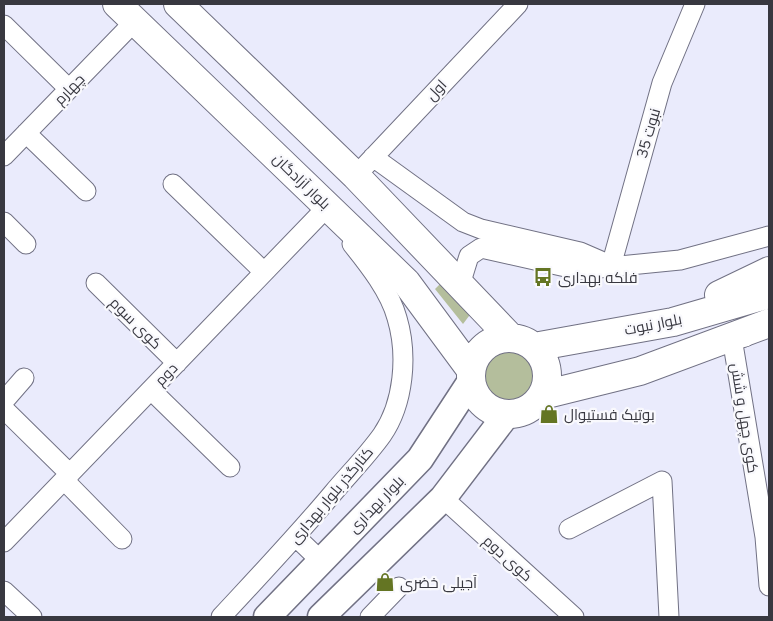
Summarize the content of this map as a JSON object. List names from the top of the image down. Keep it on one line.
{"streets":{"main road":["بلوار آزادگان","بلوار نبوت","بلوار بهداری"],"street":["چهارم","اول","نبوت 35","کوی سوم","دوم","کوی چهل و شش","کنارگذر بلوار بهداری","کوی دوم"]},"crossings":[["چهارم","بلوار آزادگان"],["بلوار آزادگان","بلوار نبوت"],["بلوار آزادگان","دوم"],["بلوار آزادگان","کنارگذر بلوار بهداری"],["بلوار آزادگان","بلوار بهداری"],["کوی سوم","دوم"],["بلوار نبوت","بلوار بهداری"],["دوم","کنارگذر بلوار بهداری"]],"places":{"bus stop":["فلکه بهداری"],"shop":["بوتیک فستیوال","آجیلی خضری"]}}
